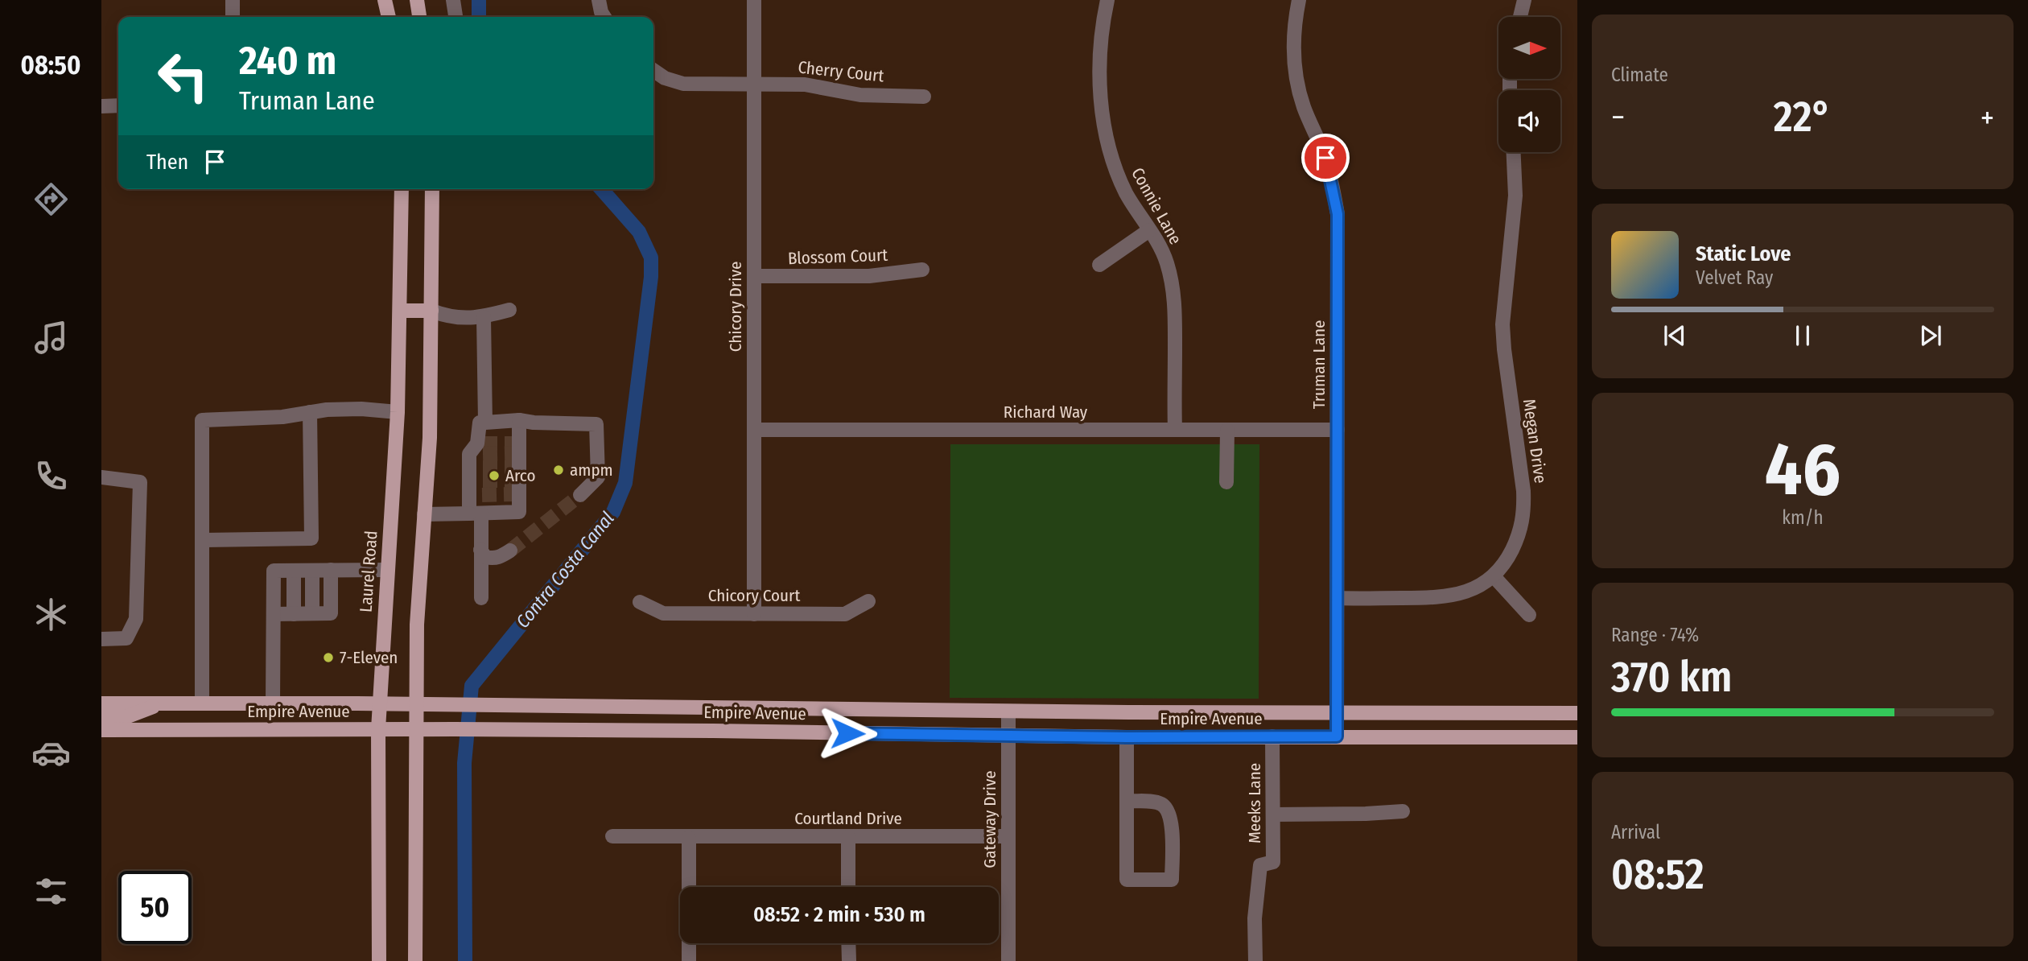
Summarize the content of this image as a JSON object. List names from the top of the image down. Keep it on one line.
{"streets":{"main road":["Laurel Road","Empire Avenue"],"street":["Cherry Court","Connie Lane","Blossom Court","Chicory Drive","Truman Lane","Richard Way","Megan Drive","Chicory Court","Meeks Lane","Courtland Drive","Gateway Drive"]},"crossings":[["Cherry Court","Chicory Drive"],["Connie Lane","Richard Way"],["Blossom Court","Chicory Drive"],["Chicory Drive","Richard Way"],["Chicory Drive","Chicory Court"],["Truman Lane","Richard Way"],["Truman Lane","Megan Drive"],["Truman Lane","Empire Avenue"],["Laurel Road","Empire Avenue"],["Empire Avenue","Meeks Lane"],["Empire Avenue","Gateway Drive"],["Courtland Drive","Gateway Drive"]],"water":["Contra Costa Canal"],"places":["ampm","Arco","7-Eleven"],"north":"right","page":{"tabs":"08:50","tile":["Climate",["46","km/h"],["Range · 74%","370 km"],["Arrival","08:52"]],"turn":["240 m","Truman Lane"],"heat":["−","22°","+"],"then":"Then","song":["Static Love","Velvet Ray"],"limit":"50","trip":"08:52 · 2 min · 530 m"}}
